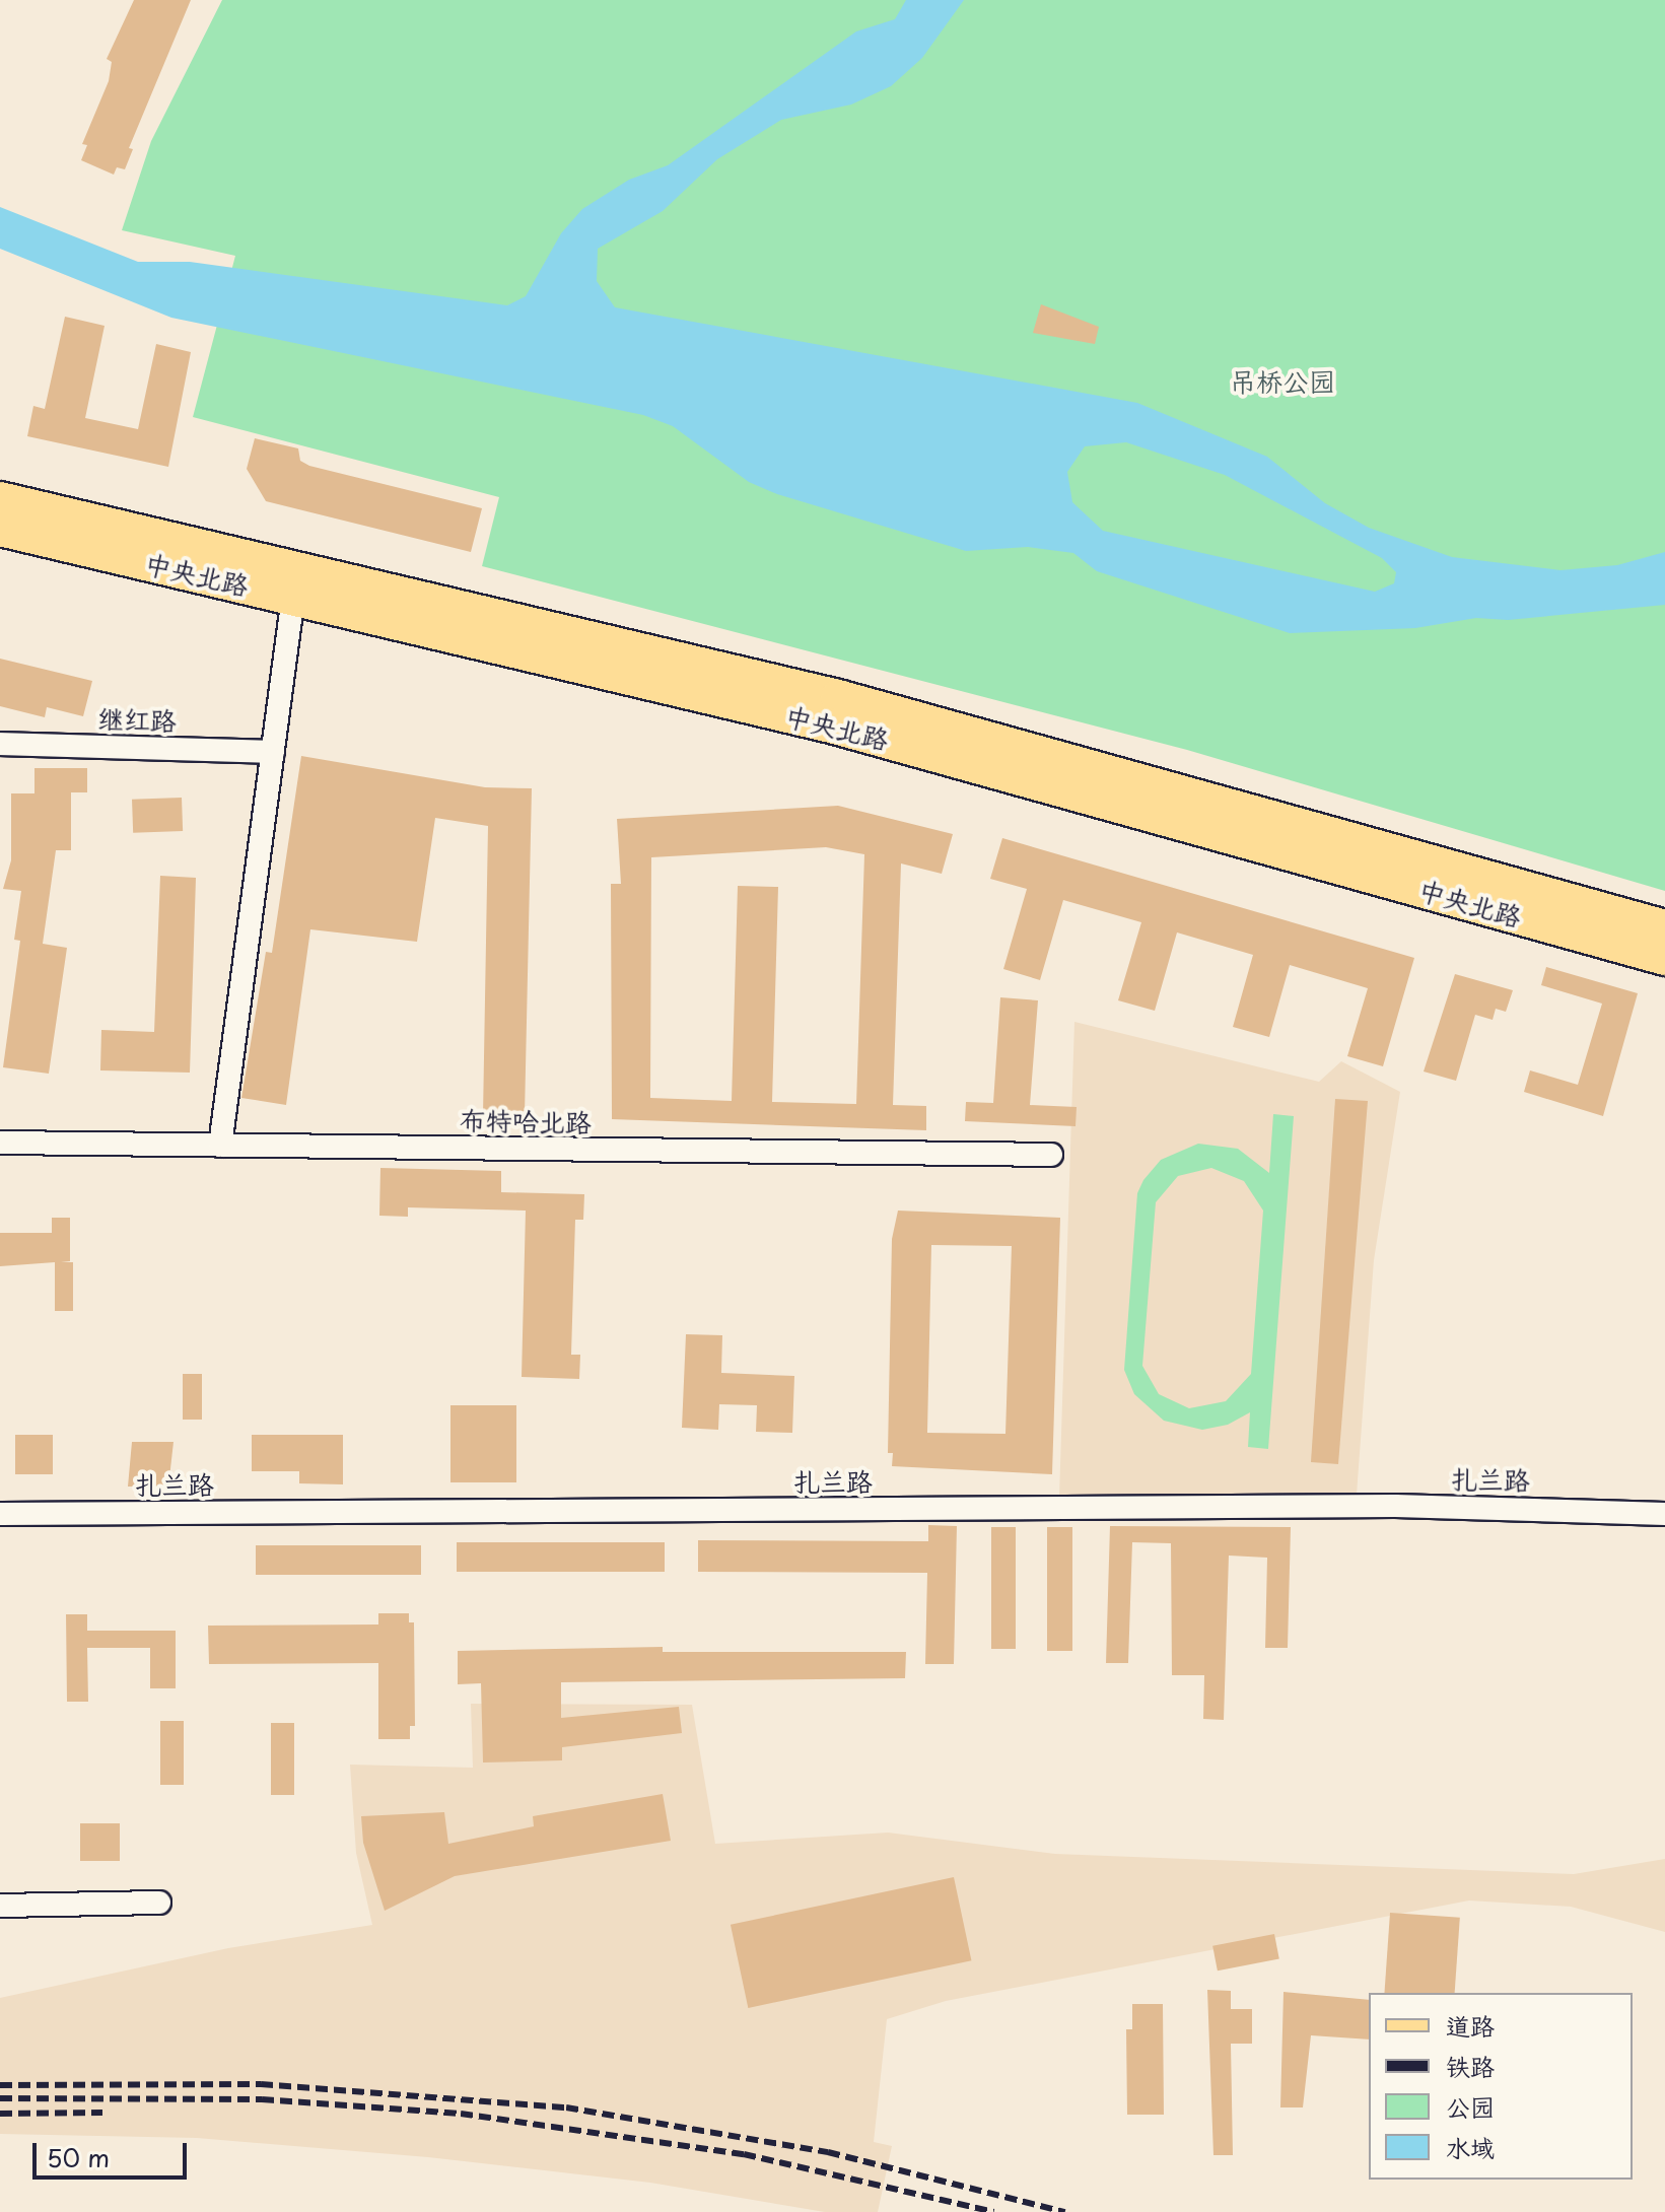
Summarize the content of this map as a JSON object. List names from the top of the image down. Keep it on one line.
{"streets":{"main road":["中央北路"],"street":["继红路","布特哈北路","扎兰路"]},"parks":["吊桥公园"],"legend":["道路","铁路","公园","水域"],"scale_bar":"50 m"}
